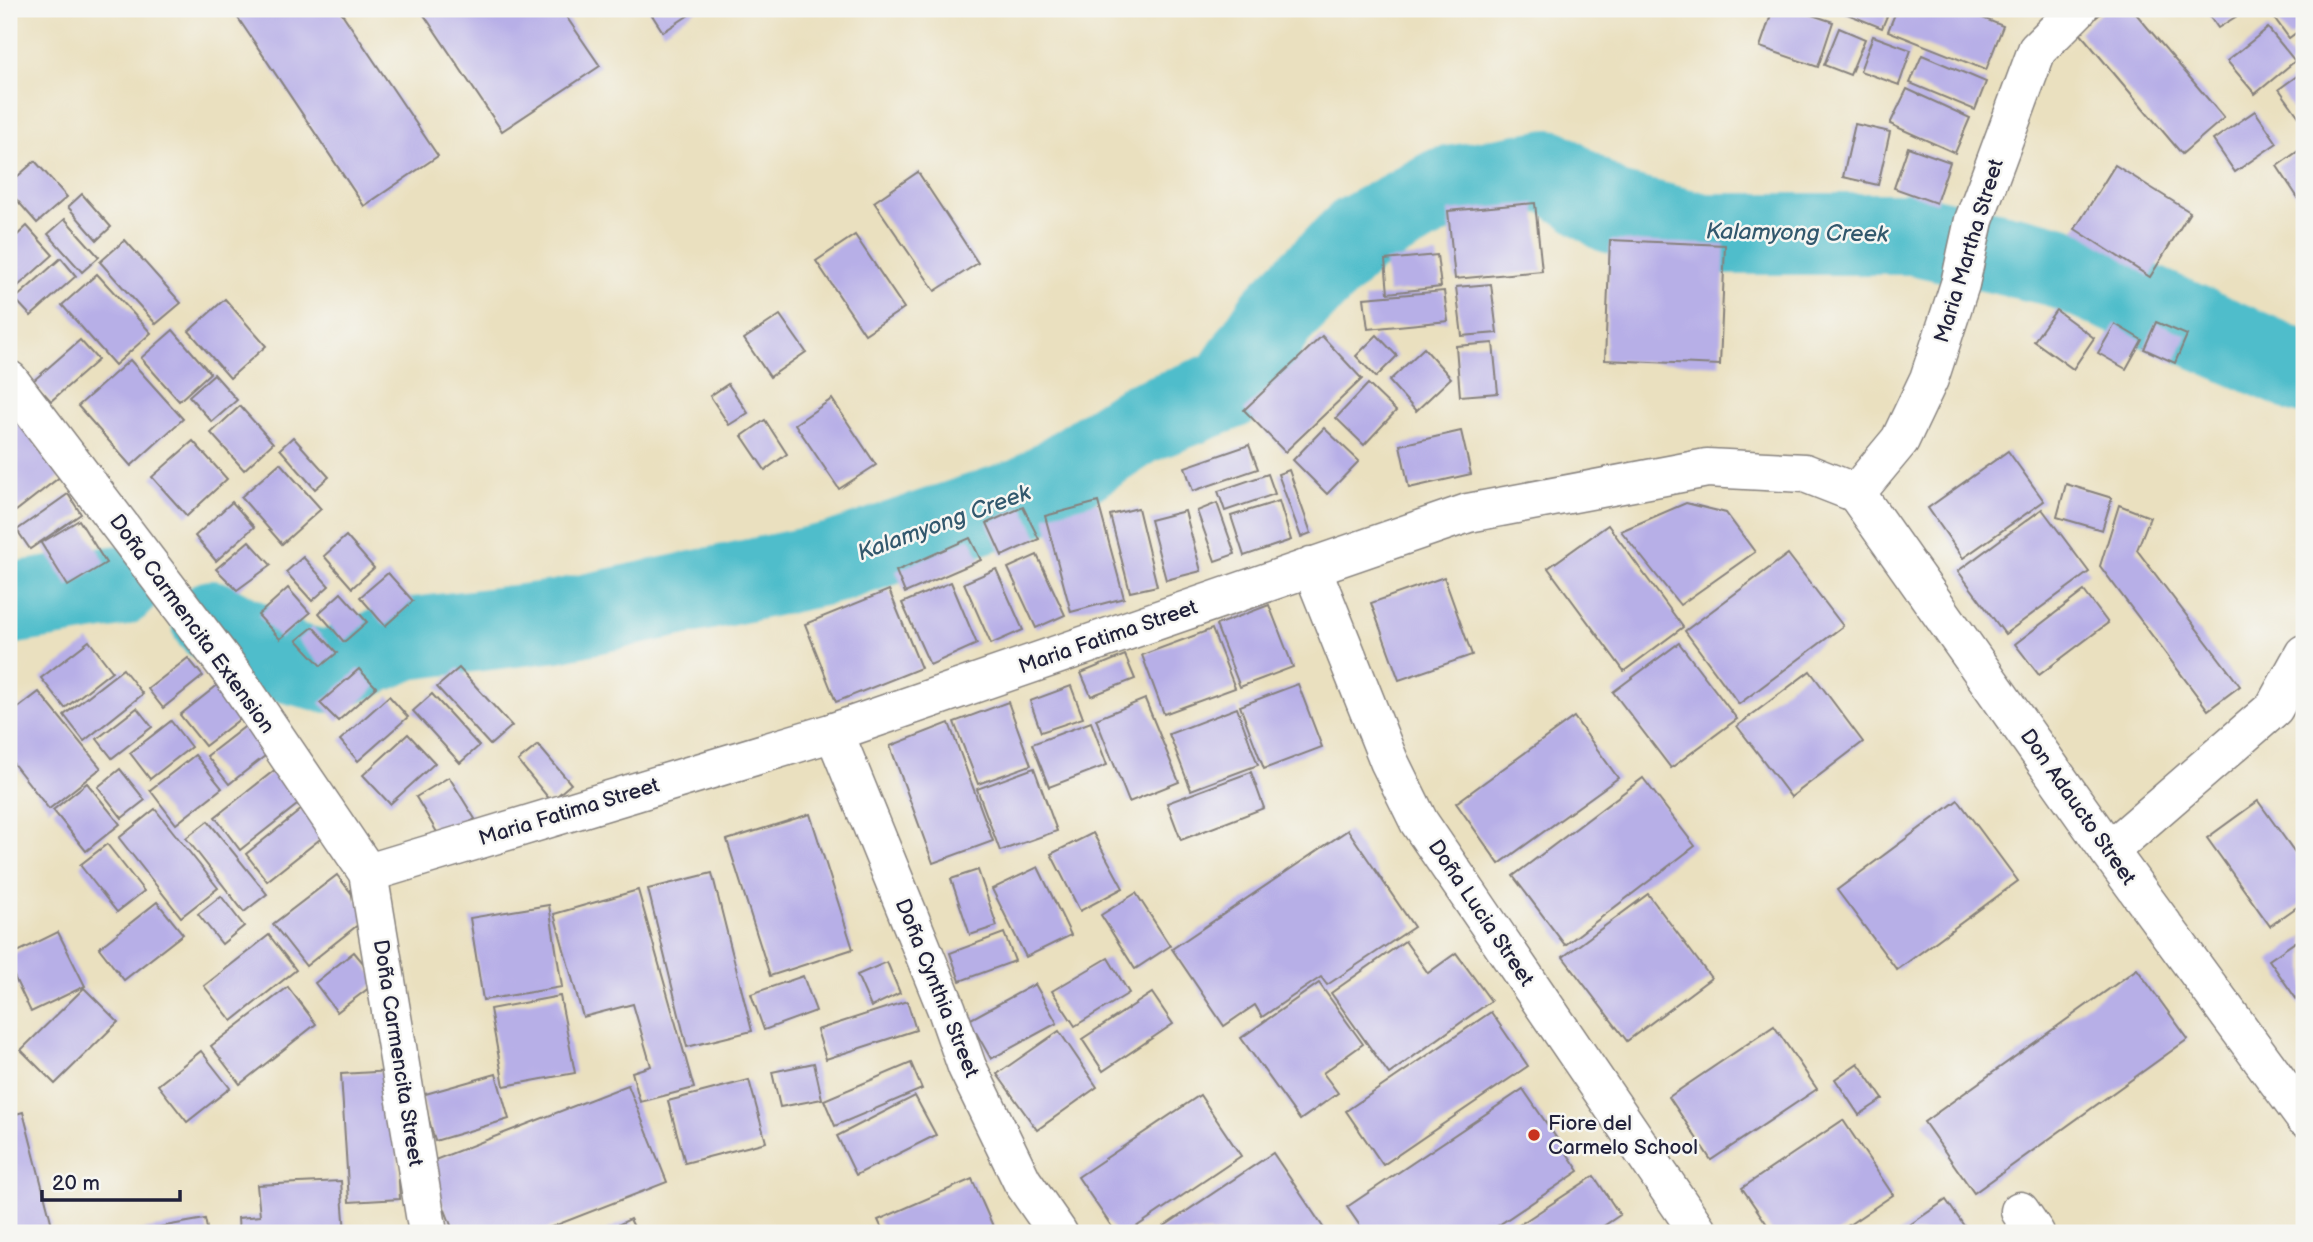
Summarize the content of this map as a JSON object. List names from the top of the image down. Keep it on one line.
{"streets":{"street":["Maria Martha Street","Doña Carmencita Extension","Maria Fatima Street","Don Adaucto Street","Doña Lucia Street","Doña Cynthia Street","Doña Carmencita Street"]},"crossings":[["Maria Martha Street","Maria Fatima Street"],["Maria Martha Street","Don Adaucto Street"],["Doña Carmencita Extension","Maria Fatima Street"],["Doña Carmencita Extension","Doña Carmencita Street"],["Maria Fatima Street","Don Adaucto Street"],["Maria Fatima Street","Doña Lucia Street"],["Maria Fatima Street","Doña Cynthia Street"],["Maria Fatima Street","Doña Carmencita Street"]],"water":["Kalamyong Creek"],"places":["Fiore del Carmelo School"],"scale_bar":"20 m"}
